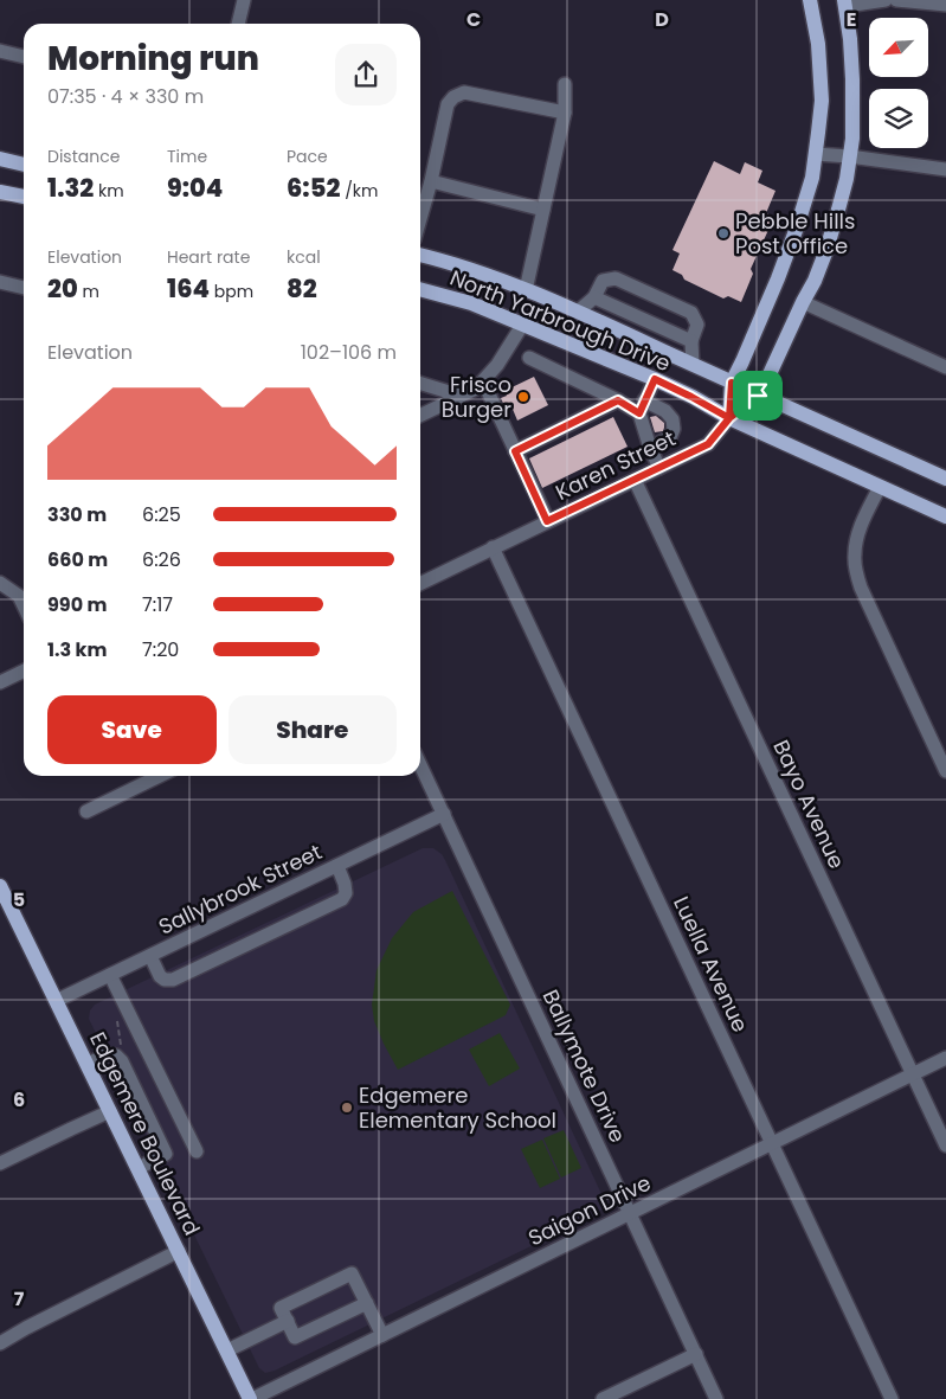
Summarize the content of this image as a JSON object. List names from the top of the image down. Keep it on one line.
{"streets":{"main road":["North Yarbrough Drive","Edgemere Boulevard"],"street":["Karen Street","Bayo Avenue","Sallybrook Street","Luella Avenue","Ballymote Drive","Saigon Drive"]},"crossings":[["North Yarbrough Drive","Karen Street"],["Karen Street","Bayo Avenue"],["Karen Street","Luella Avenue"],["Bayo Avenue","Saigon Drive"],["Sallybrook Street","Ballymote Drive"],["Sallybrook Street","Edgemere Boulevard"],["Luella Avenue","Saigon Drive"],["Ballymote Drive","Saigon Drive"],["Edgemere Boulevard","Saigon Drive"]],"places":["Pebble Hills Post Office","Frisco Burger","Edgemere Elementary School"],"north":"bottom left","page":{"heading":["Morning run","07:35 · 4 × 330 m"],"stats":[["Distance","1.32 km"],["Time","9:04"],["Pace","6:52 /km"],["Elevation","20 m"],["Heart rate","164 bpm"],["kcal","82"]],"chart":["Elevation","102–106 m"],"list":[{"name":"330 m","note":"6:25"},{"name":"660 m","note":"6:26"},{"name":"990 m","note":"7:17"},{"name":"1.3 km","note":"7:20"}],"buttons":["Save","Share"]},"grid":{"columns":["C","D","E"],"rows":["5","6","7"]}}
